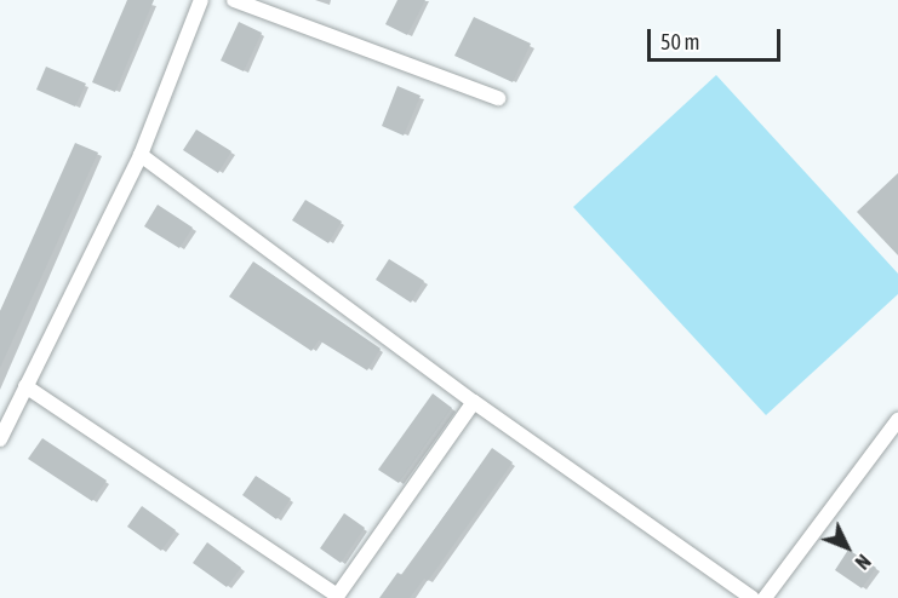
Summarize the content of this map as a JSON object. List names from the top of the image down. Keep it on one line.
{"scale_bar":"50 m","north":"bottom right"}
